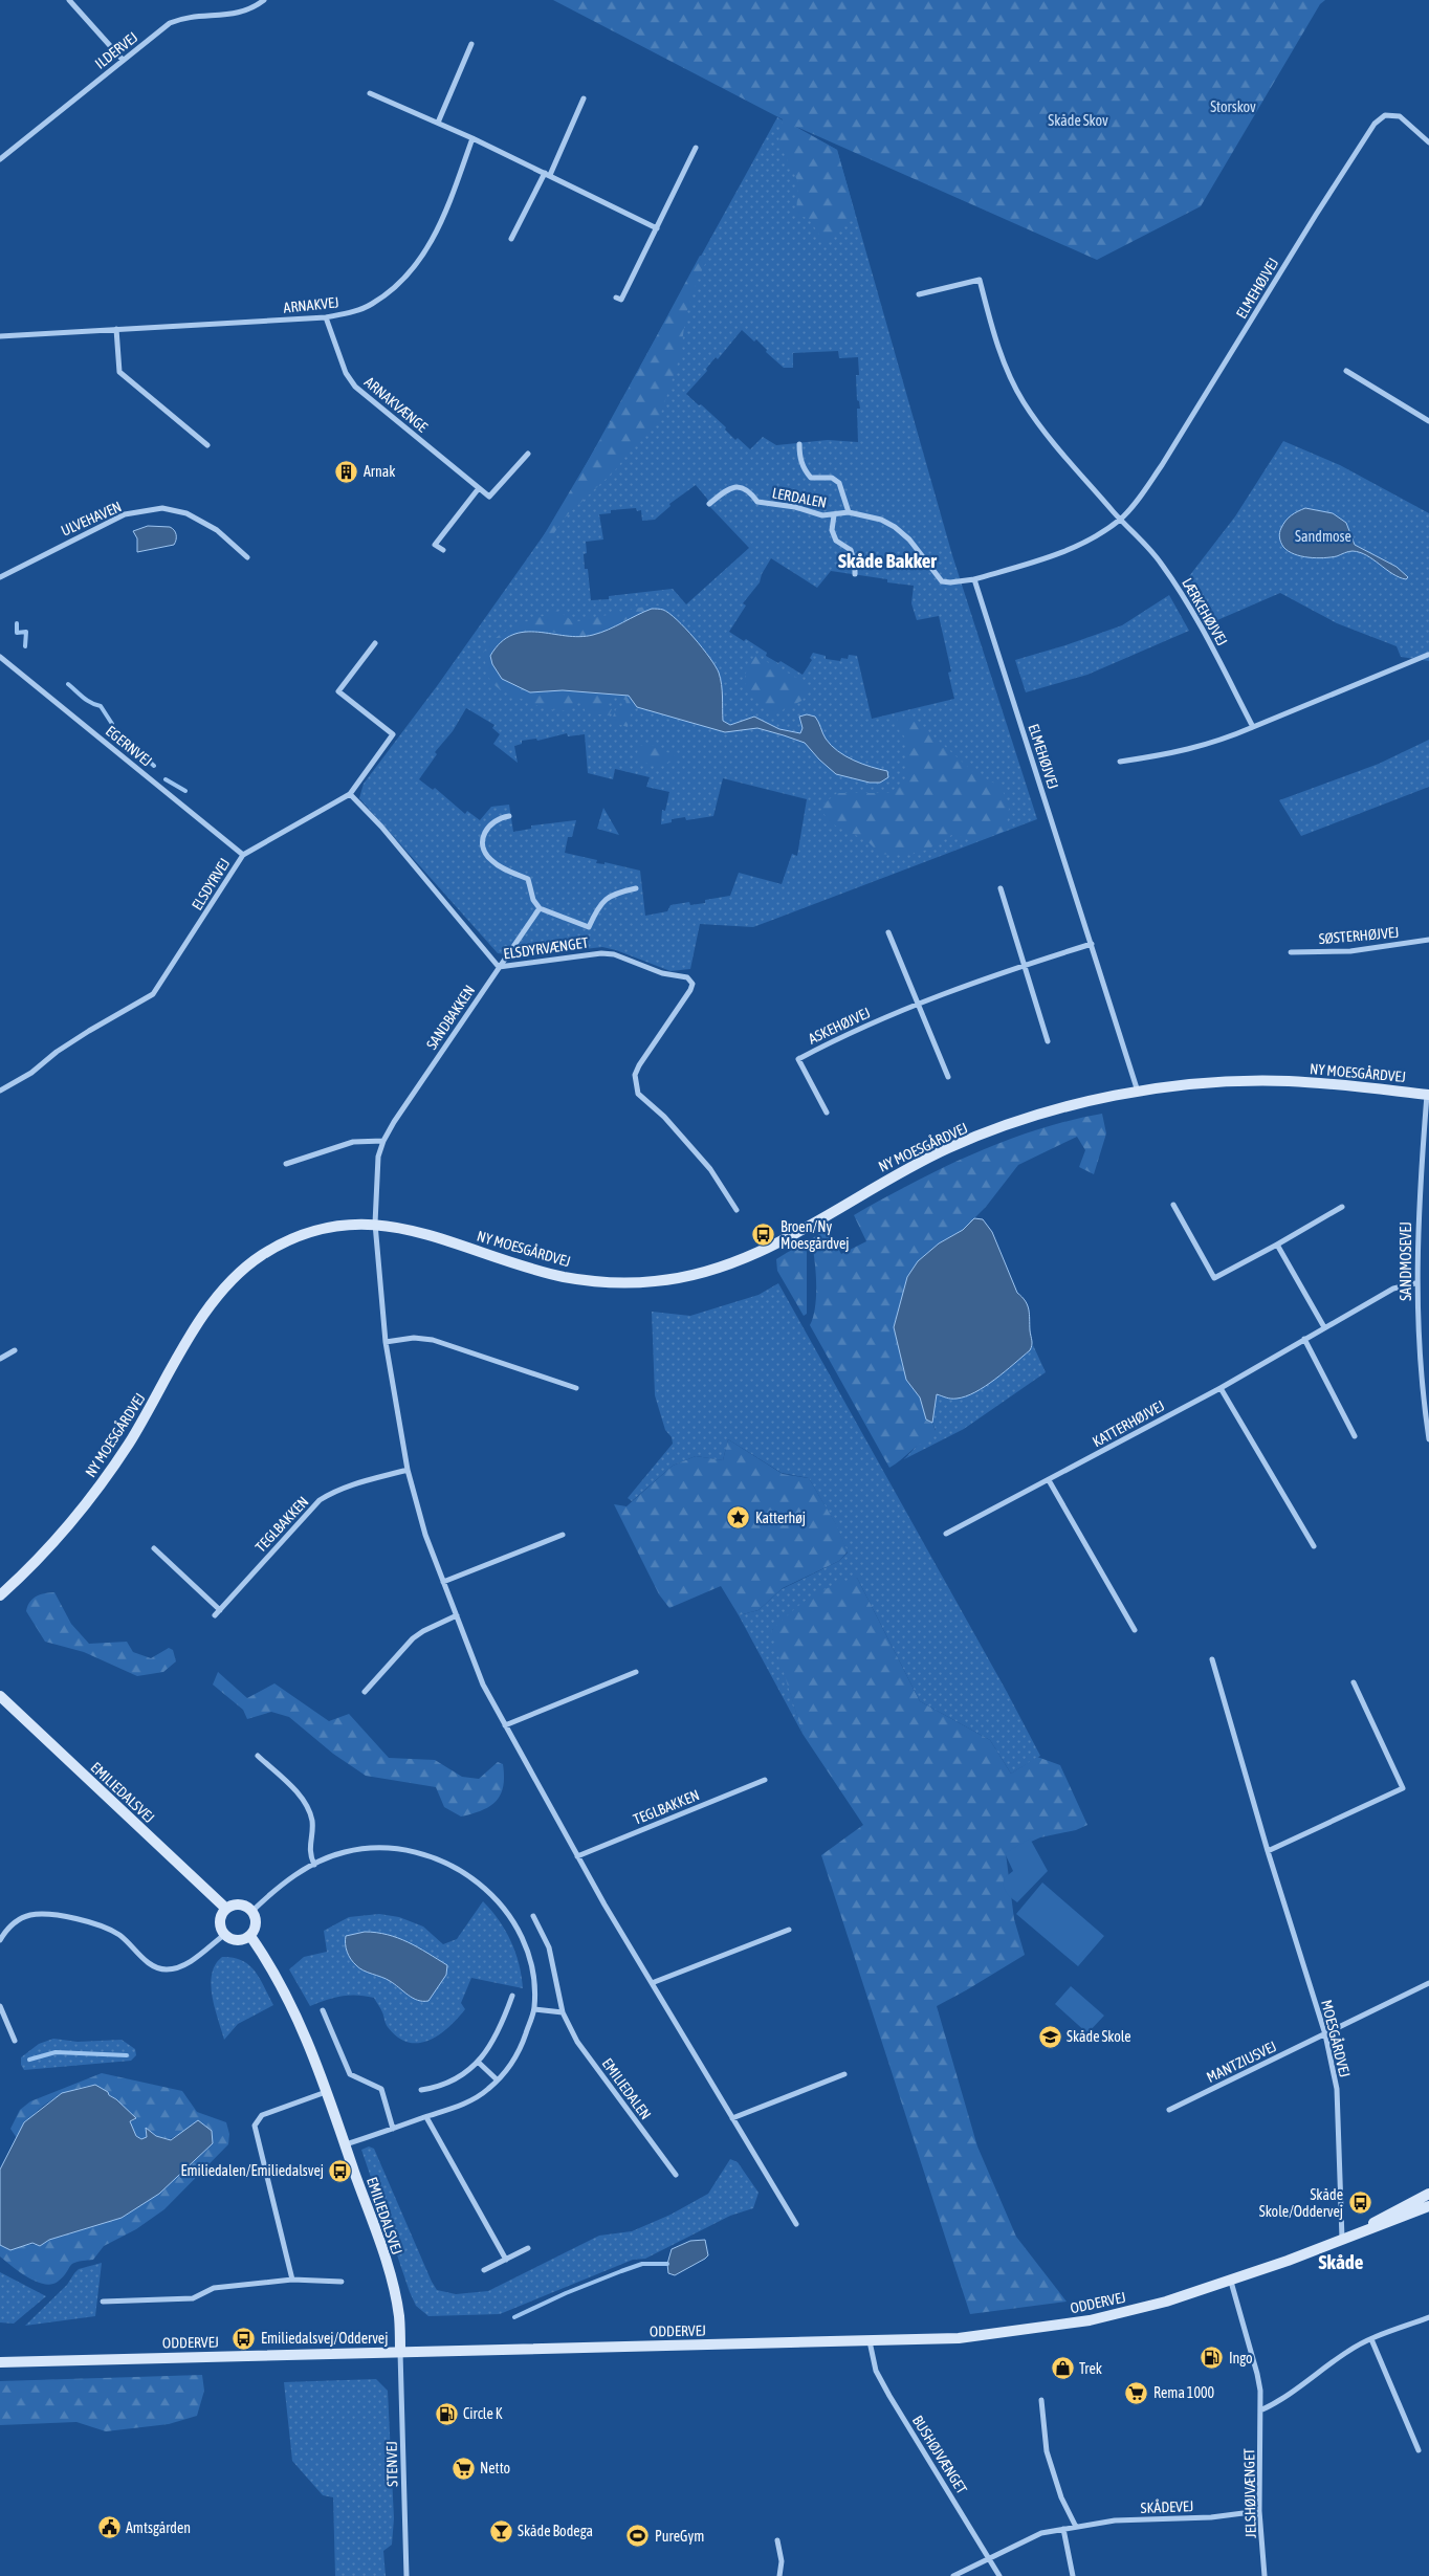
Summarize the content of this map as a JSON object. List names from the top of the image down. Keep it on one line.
{"streets":{"street":["ILDERVEJ","ELMEHØJVEJ","ARNAKVEJ","ARNAKVÆNGE","LERDALEN","ULVEHAVEN","LÆRKEHØJVEJ","EGERNVEJ","ELSDYRVEJ","SØSTERHØJVEJ","ELSDYRVÆNGET","SANDBAKKEN","ASKEHØJVEJ","NY MOESGÅRDVEJ","SANDMOSEVEJ","KATTERHØJVEJ","TEGLBAKKEN","EMILIEDALSVEJ","MOESGÅRDVEJ","MANTZIUSVEJ","EMILIEDALEN","ODDERVEJ","BUSHØJVÆNGET","STENVEJ","JELSHØJVÆNGET","SKÅDEVEJ"]},"crossings":[["ELMEHØJVEJ","LERDALEN"],["ELMEHØJVEJ","LÆRKEHØJVEJ"],["ELMEHØJVEJ","ASKEHØJVEJ"],["ELMEHØJVEJ","NY MOESGÅRDVEJ"],["ARNAKVEJ","ARNAKVÆNGE"],["EGERNVEJ","ELSDYRVEJ"],["ELSDYRVEJ","ELSDYRVÆNGET"],["ELSDYRVÆNGET","SANDBAKKEN"],["SANDBAKKEN","NY MOESGÅRDVEJ"],["NY MOESGÅRDVEJ","SANDMOSEVEJ"],["SANDMOSEVEJ","KATTERHØJVEJ"],["EMILIEDALSVEJ","ODDERVEJ"],["EMILIEDALSVEJ","STENVEJ"],["MOESGÅRDVEJ","MANTZIUSVEJ"],["MOESGÅRDVEJ","ODDERVEJ"],["ODDERVEJ","BUSHØJVÆNGET"],["ODDERVEJ","STENVEJ"],["ODDERVEJ","JELSHØJVÆNGET"],["BUSHØJVÆNGET","SKÅDEVEJ"],["JELSHØJVÆNGET","SKÅDEVEJ"]],"districts":["Skåde Bakker","Skåde"],"parks":["Storskov","Skåde Skov","Sandmose"],"places":{"building":["Arnak"],"bus stop":["Broen/Ny Moesgårdvej","Emiliedalen/Emiliedalsvej","Skåde Skole/Oddervej","Emiliedalsvej/Oddervej"],"place":["Katterhøj"],"school or university":["Skåde Skole"],"fuel station":["Ingo","Circle K"],"shop":["Trek"],"supermarket":["Rema 1000","Netto"],"public building":["Amtsgården"],"bar":["Skåde Bodega"],"sports":["PureGym"]}}
